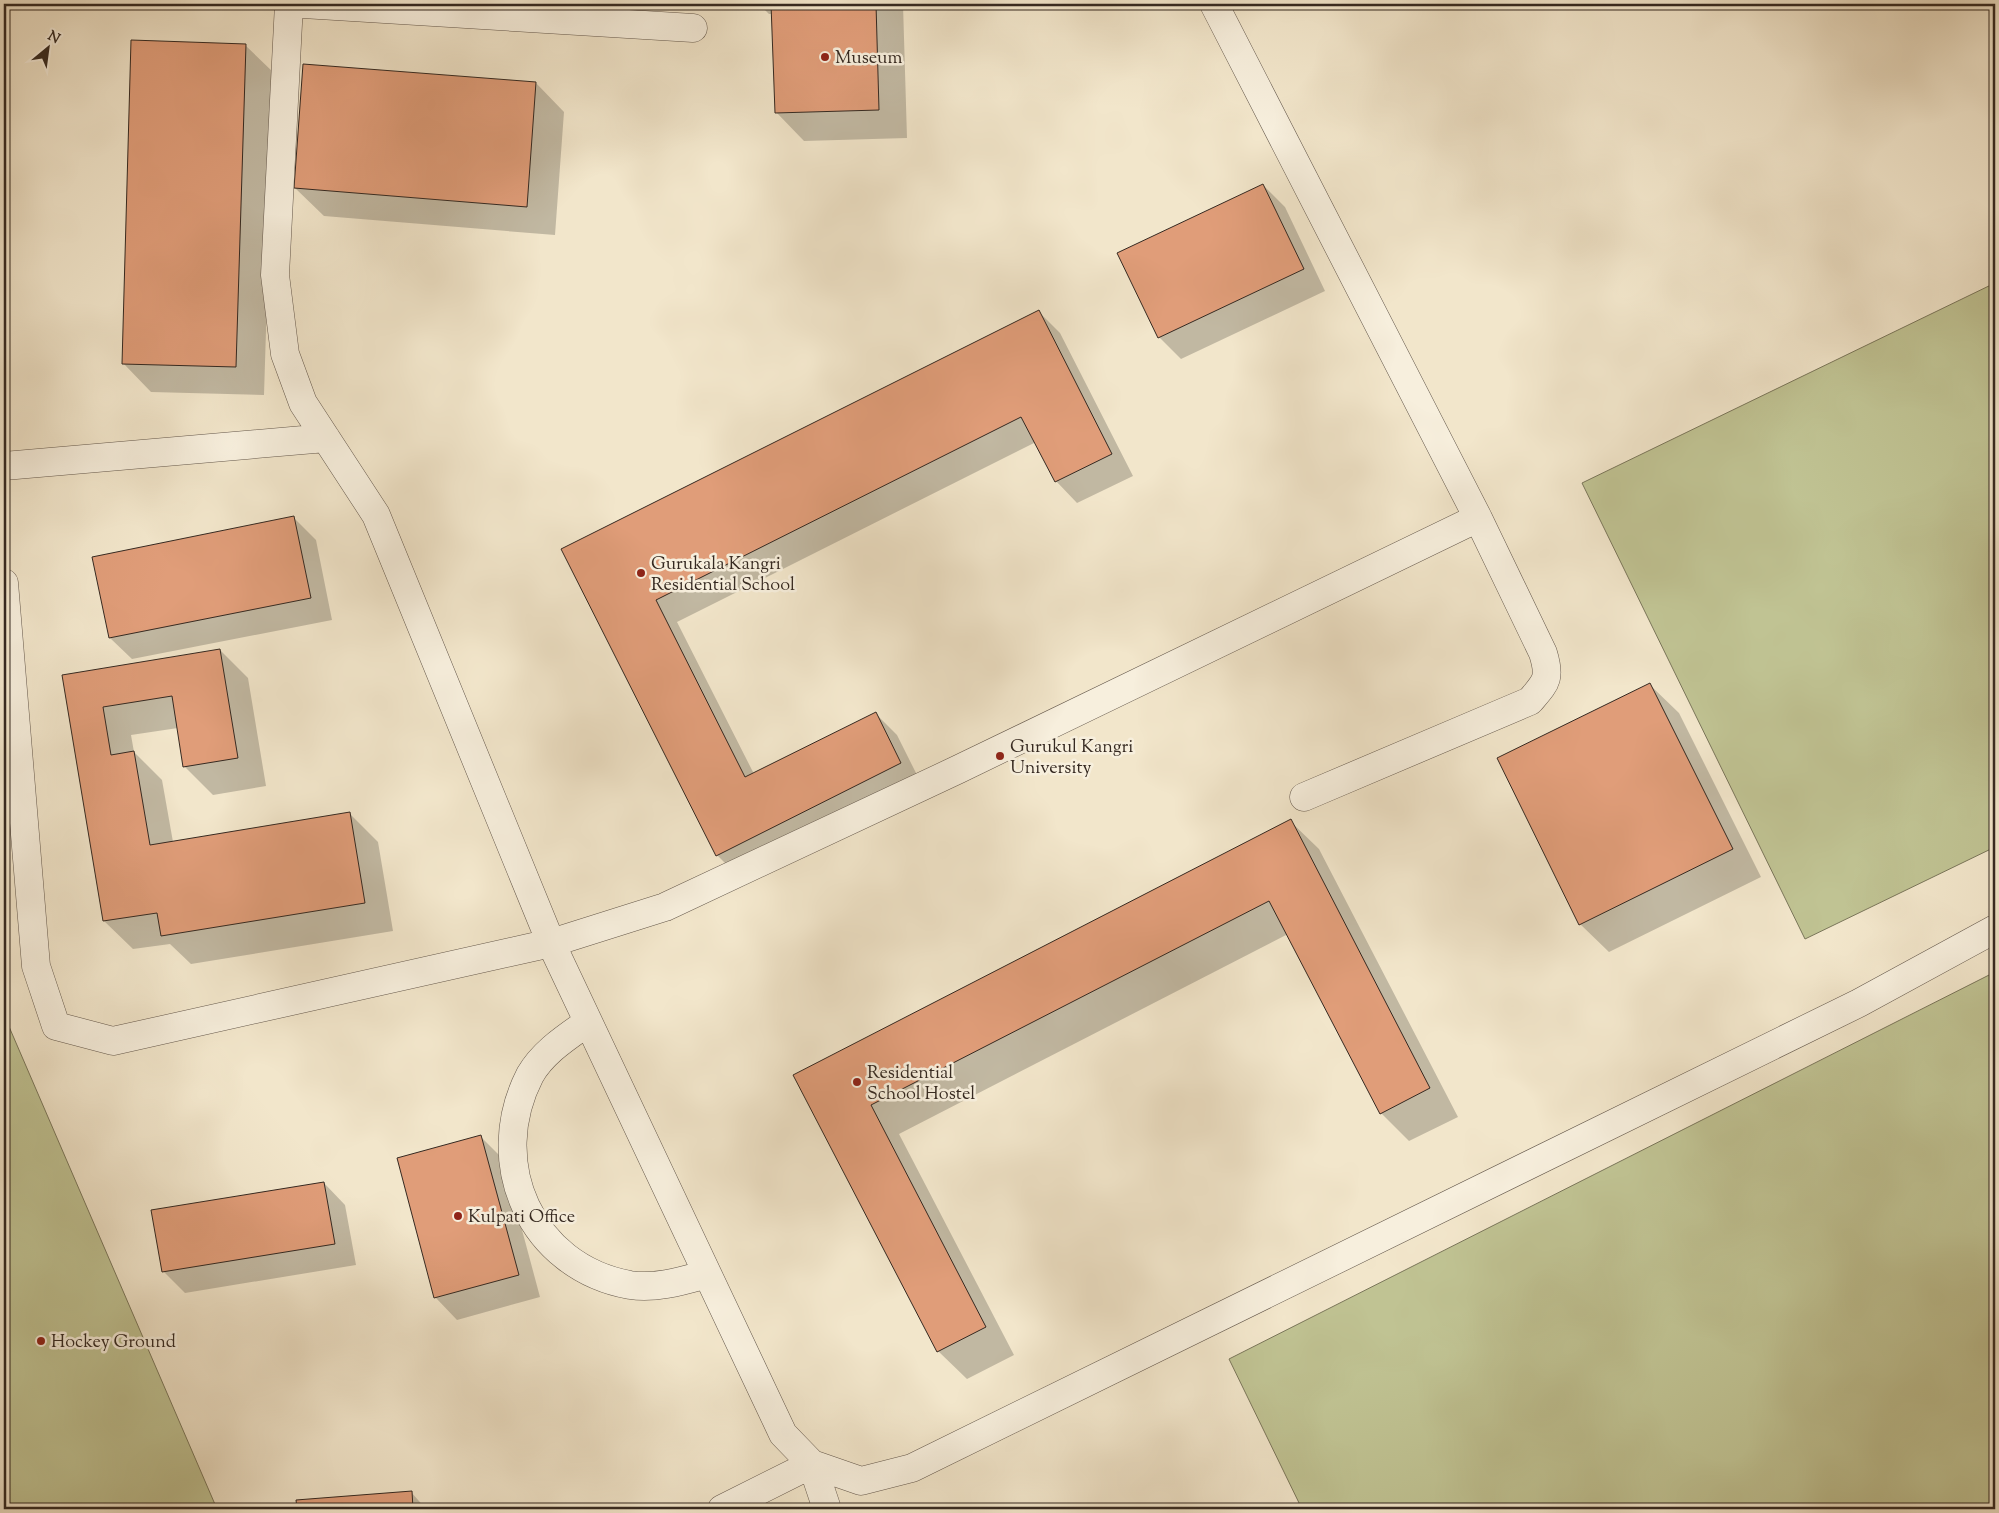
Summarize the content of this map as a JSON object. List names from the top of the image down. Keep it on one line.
{"places":["Museum","Gurukala Kangri Residential School","Gurukul Kangri University","Residential School Hostel","Kulpati Office","Hockey Ground"],"north":"top right"}
